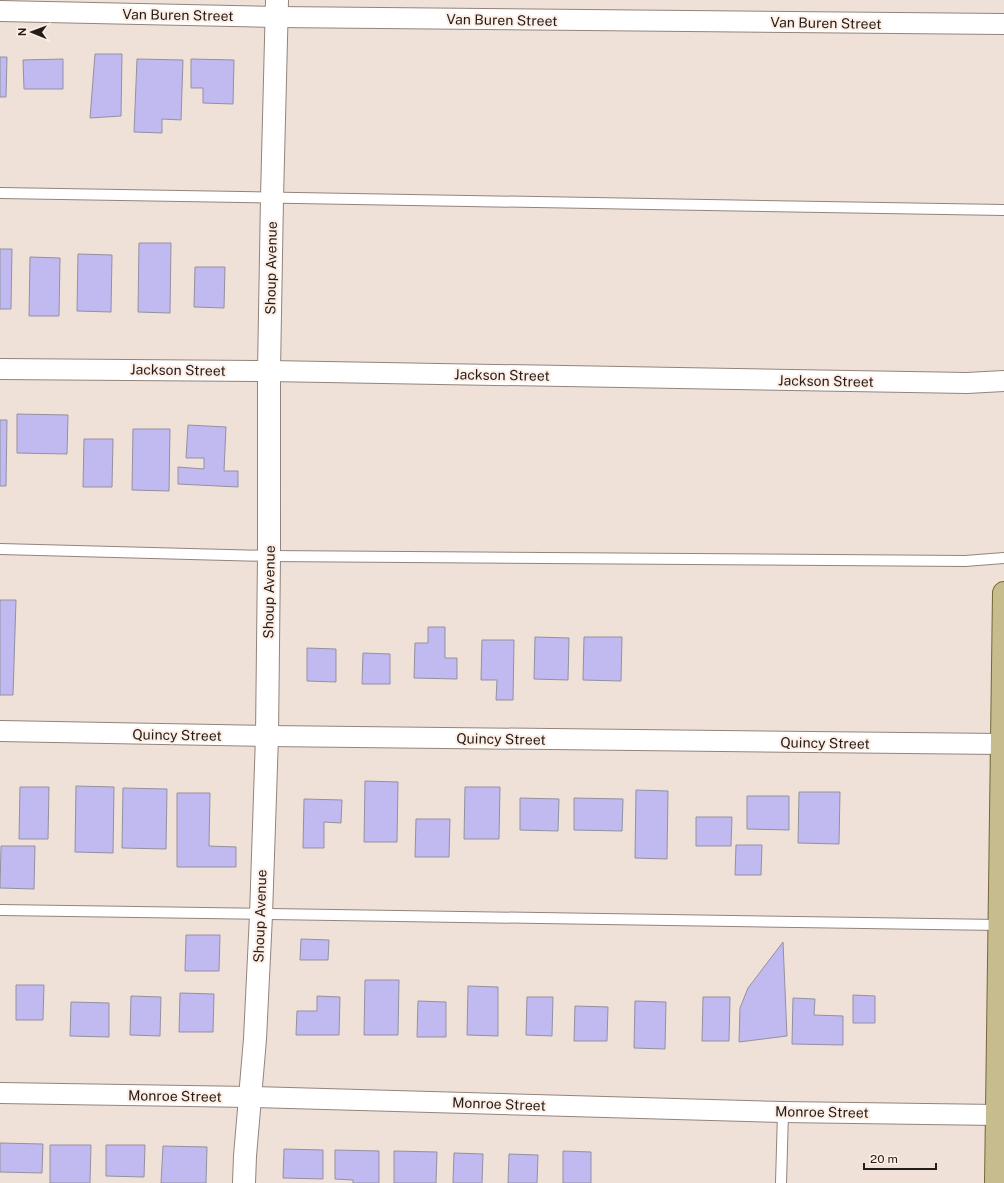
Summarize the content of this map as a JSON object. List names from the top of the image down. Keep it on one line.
{"streets":{"street":["Van Buren Street","Shoup Avenue","Jackson Street","Quincy Street","Monroe Street"]},"crossings":[["Van Buren Street","Shoup Avenue"],["Shoup Avenue","Jackson Street"],["Shoup Avenue","Quincy Street"],["Shoup Avenue","Monroe Street"]],"scale_bar":"20 m","north":"left"}
